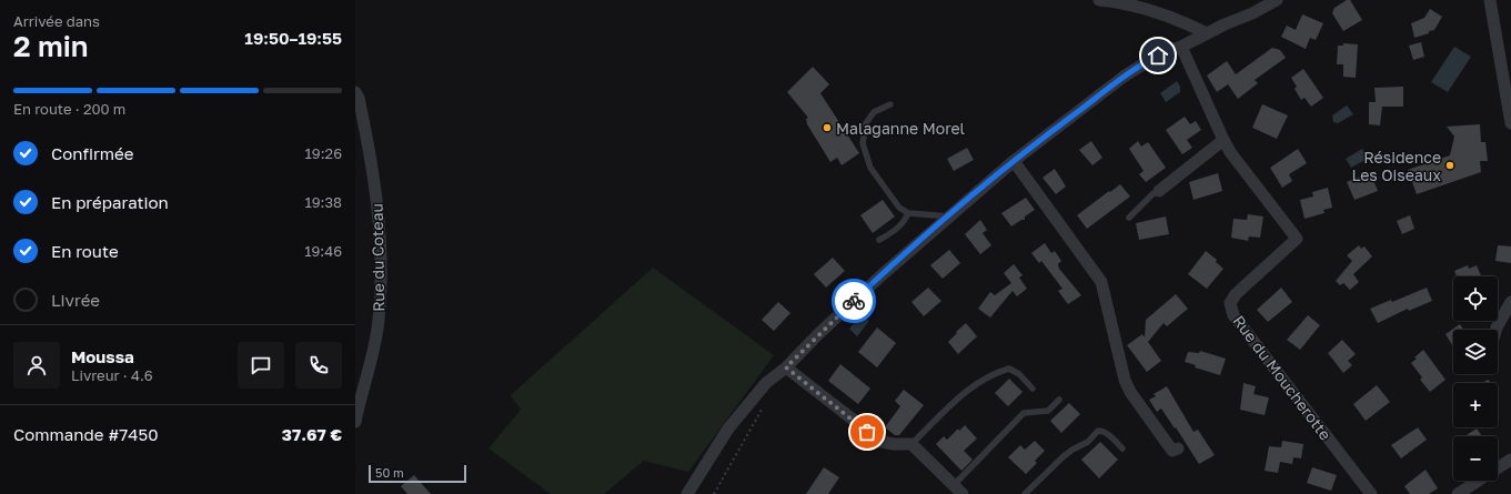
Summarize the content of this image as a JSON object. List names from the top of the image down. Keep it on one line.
{"streets":{"street":["Rue du Coteau","Rue du Moucherotte"]},"places":["Malaganne Morel","Résidence Les Oiseaux"],"scale_bar":"50 m","page":{"heading":["2 min","Arrivée dans","19:50–19:55"],"panel":["Moussa","Livreur · 4.6","Commande #7450","37.67 €"],"bar":"En route · 200 m","list":[["Confirmée","19:26"],["En préparation","19:38"],["En route","19:46"],"Livrée"],"map_buttons":["+","−"],"scale":"50 m"}}
